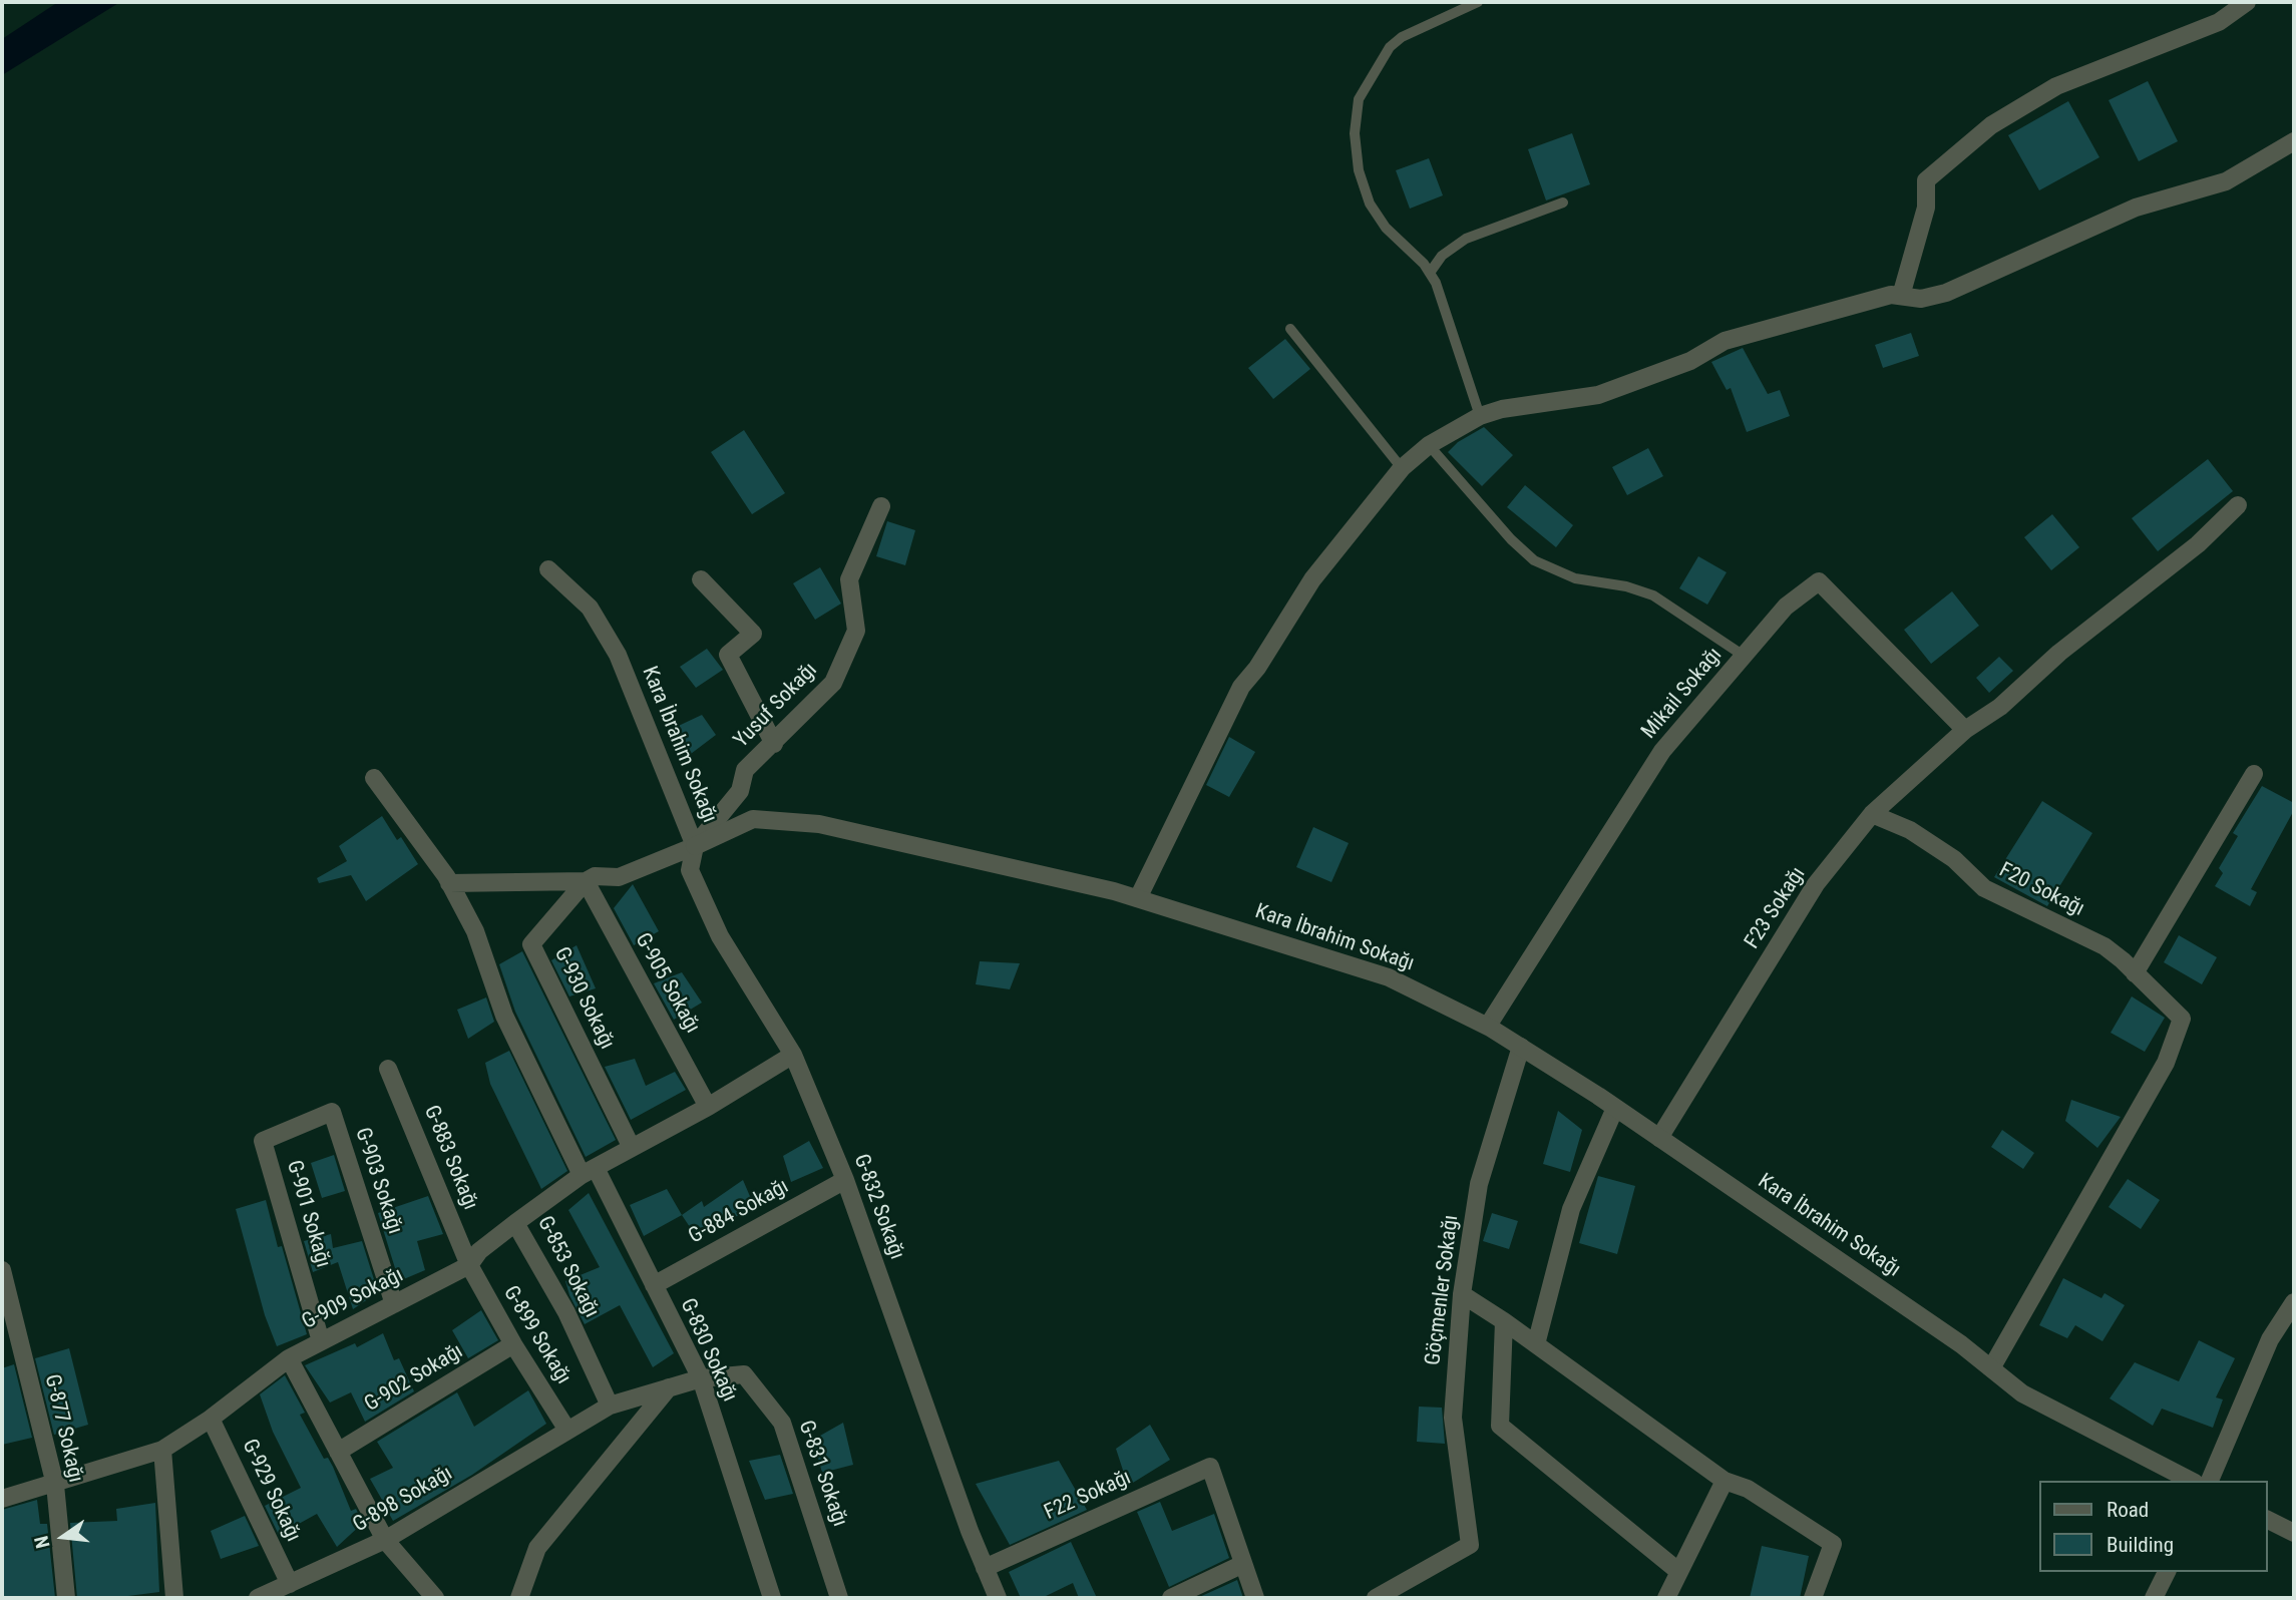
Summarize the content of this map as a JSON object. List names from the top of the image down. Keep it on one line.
{"streets":{"street":["Mikail Sokağı","Yusuf Sokağı","Kara İbrahim Sokağı","F20 Sokağı","F23 Sokağı","G-905 Sokağı","G-930 Sokağı","G-883 Sokağı","G-903 Sokağı","G-832 Sokağı","G-884 Sokağı","G-901 Sokağı","G-853 Sokağı","Göçmenler Sokağı","G-909 Sokağı","G-899 Sokağı","G-830 Sokağı","G-902 Sokağı","G-877 Sokağı","G-831 Sokağı","G-929 Sokağı","F22 Sokağı","G-898 Sokağı"]},"crossings":[["Mikail Sokağı","Kara İbrahim Sokağı"],["Mikail Sokağı","F23 Sokağı"],["Yusuf Sokağı","Kara İbrahim Sokağı"],["Yusuf Sokağı","G-832 Sokağı"],["Kara İbrahim Sokağı","F20 Sokağı"],["Kara İbrahim Sokağı","F23 Sokağı"],["Kara İbrahim Sokağı","G-832 Sokağı"],["Kara İbrahim Sokağı","Göçmenler Sokağı"],["F20 Sokağı","F23 Sokağı"],["G-905 Sokağı","G-930 Sokağı"],["G-883 Sokağı","G-909 Sokağı"],["G-883 Sokağı","G-899 Sokağı"],["G-903 Sokağı","G-901 Sokağı"],["G-903 Sokağı","G-909 Sokağı"],["G-832 Sokağı","G-884 Sokağı"],["G-832 Sokağı","F22 Sokağı"],["G-884 Sokağı","G-830 Sokağı"],["G-901 Sokağı","G-909 Sokağı"],["G-853 Sokağı","G-909 Sokağı"],["G-853 Sokağı","G-830 Sokağı"],["G-853 Sokağı","G-898 Sokağı"],["G-909 Sokağı","G-899 Sokağı"],["G-909 Sokağı","G-877 Sokağı"],["G-909 Sokağı","G-929 Sokağı"],["G-899 Sokağı","G-902 Sokağı"],["G-899 Sokağı","G-898 Sokağı"],["G-830 Sokağı","G-831 Sokağı"],["G-830 Sokağı","G-898 Sokağı"],["G-831 Sokağı","G-898 Sokağı"],["G-929 Sokağı","G-898 Sokağı"]],"legend":["Road","Building"],"north":"left"}
